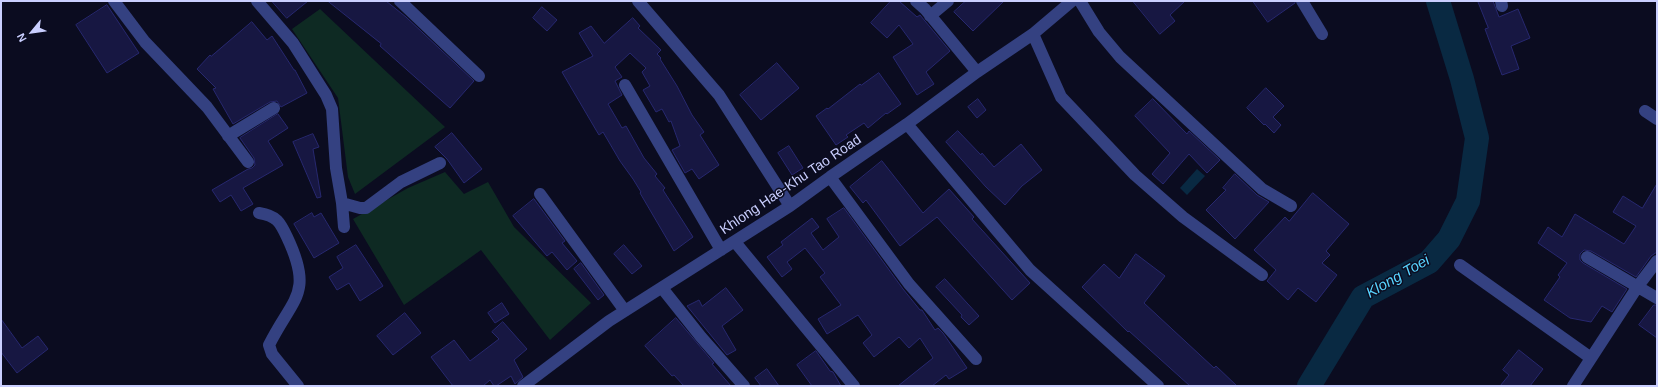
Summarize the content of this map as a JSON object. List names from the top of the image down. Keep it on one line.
{"streets":{"street":["Khlong Hae-Khu Tao Road"]},"water":["Klong Toei"],"north":"bottom left"}
